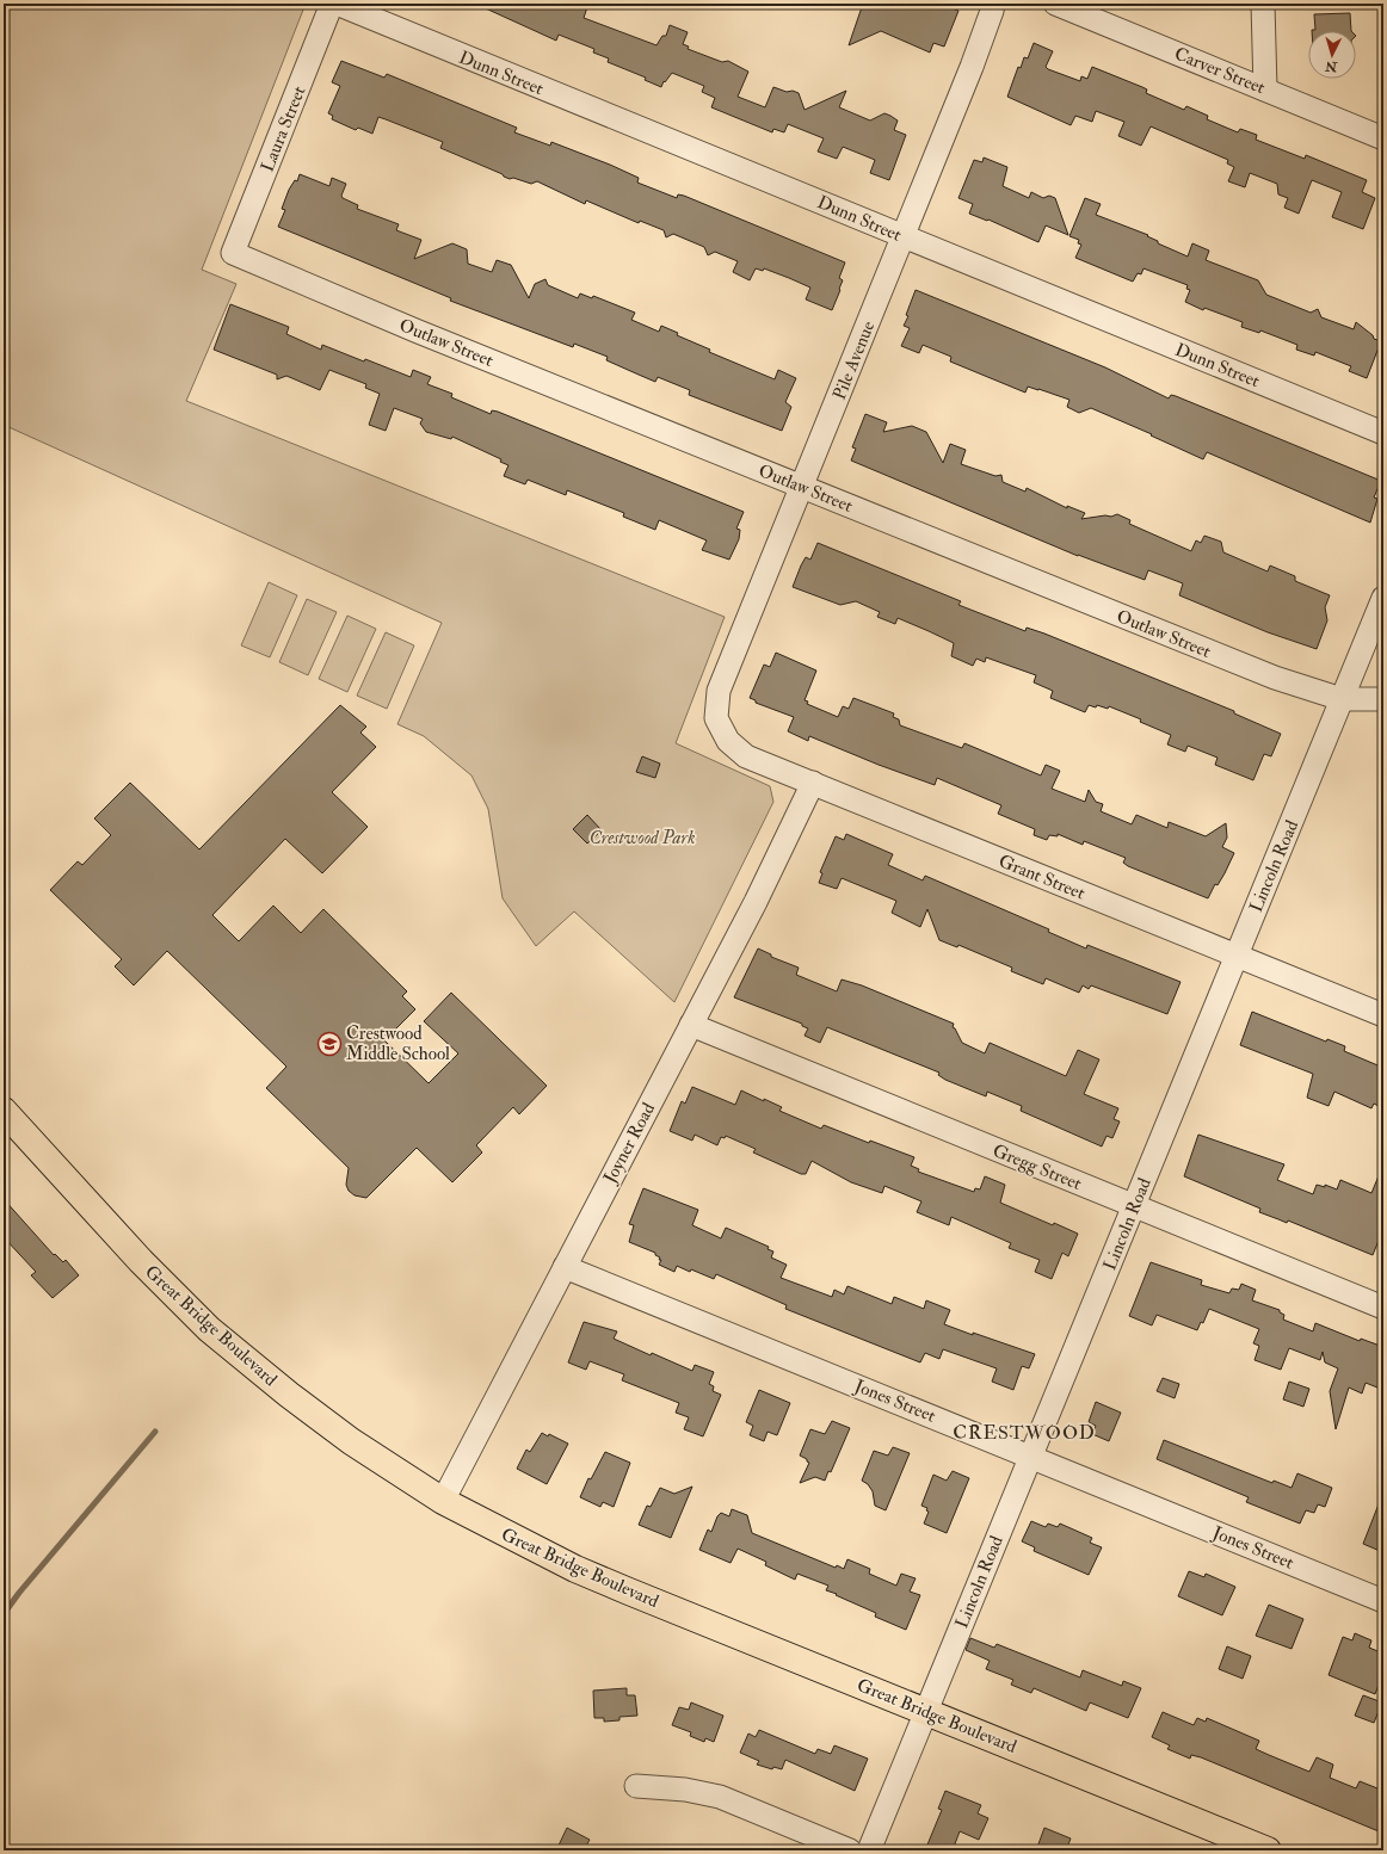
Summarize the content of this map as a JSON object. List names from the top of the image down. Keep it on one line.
{"streets":{"main road":["Great Bridge Boulevard"],"street":["Carver Street","Dunn Street","Laura Street","Outlaw Street","Pile Avenue","Lincoln Road","Grant Street","Joyner Road","Gregg Street","Jones Street"]},"crossings":[["Dunn Street","Pile Avenue"],["Laura Street","Outlaw Street"],["Outlaw Street","Pile Avenue"],["Outlaw Street","Lincoln Road"],["Pile Avenue","Grant Street"],["Lincoln Road","Grant Street"],["Lincoln Road","Gregg Street"],["Lincoln Road","Great Bridge Boulevard"],["Lincoln Road","Jones Street"],["Grant Street","Joyner Road"],["Joyner Road","Gregg Street"],["Joyner Road","Great Bridge Boulevard"],["Joyner Road","Jones Street"]],"districts":["CRESTWOOD"],"parks":["Crestwood Park"],"places":{"school or university":["Crestwood Middle School"]},"north":"bottom"}
